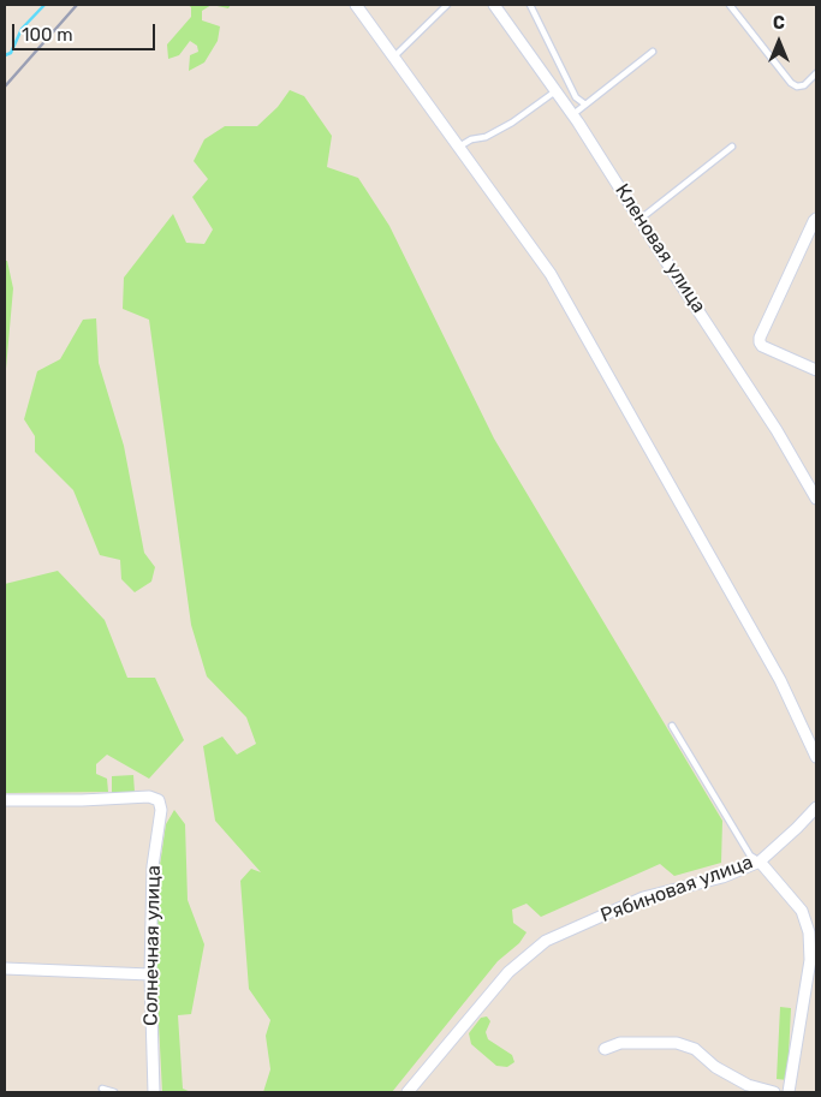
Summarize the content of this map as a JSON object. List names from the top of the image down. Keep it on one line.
{"streets":{"street":["Кленовая улица","Рябиновая улица","Солнечная улица"]},"scale_bar":"100 m","north":"top"}
